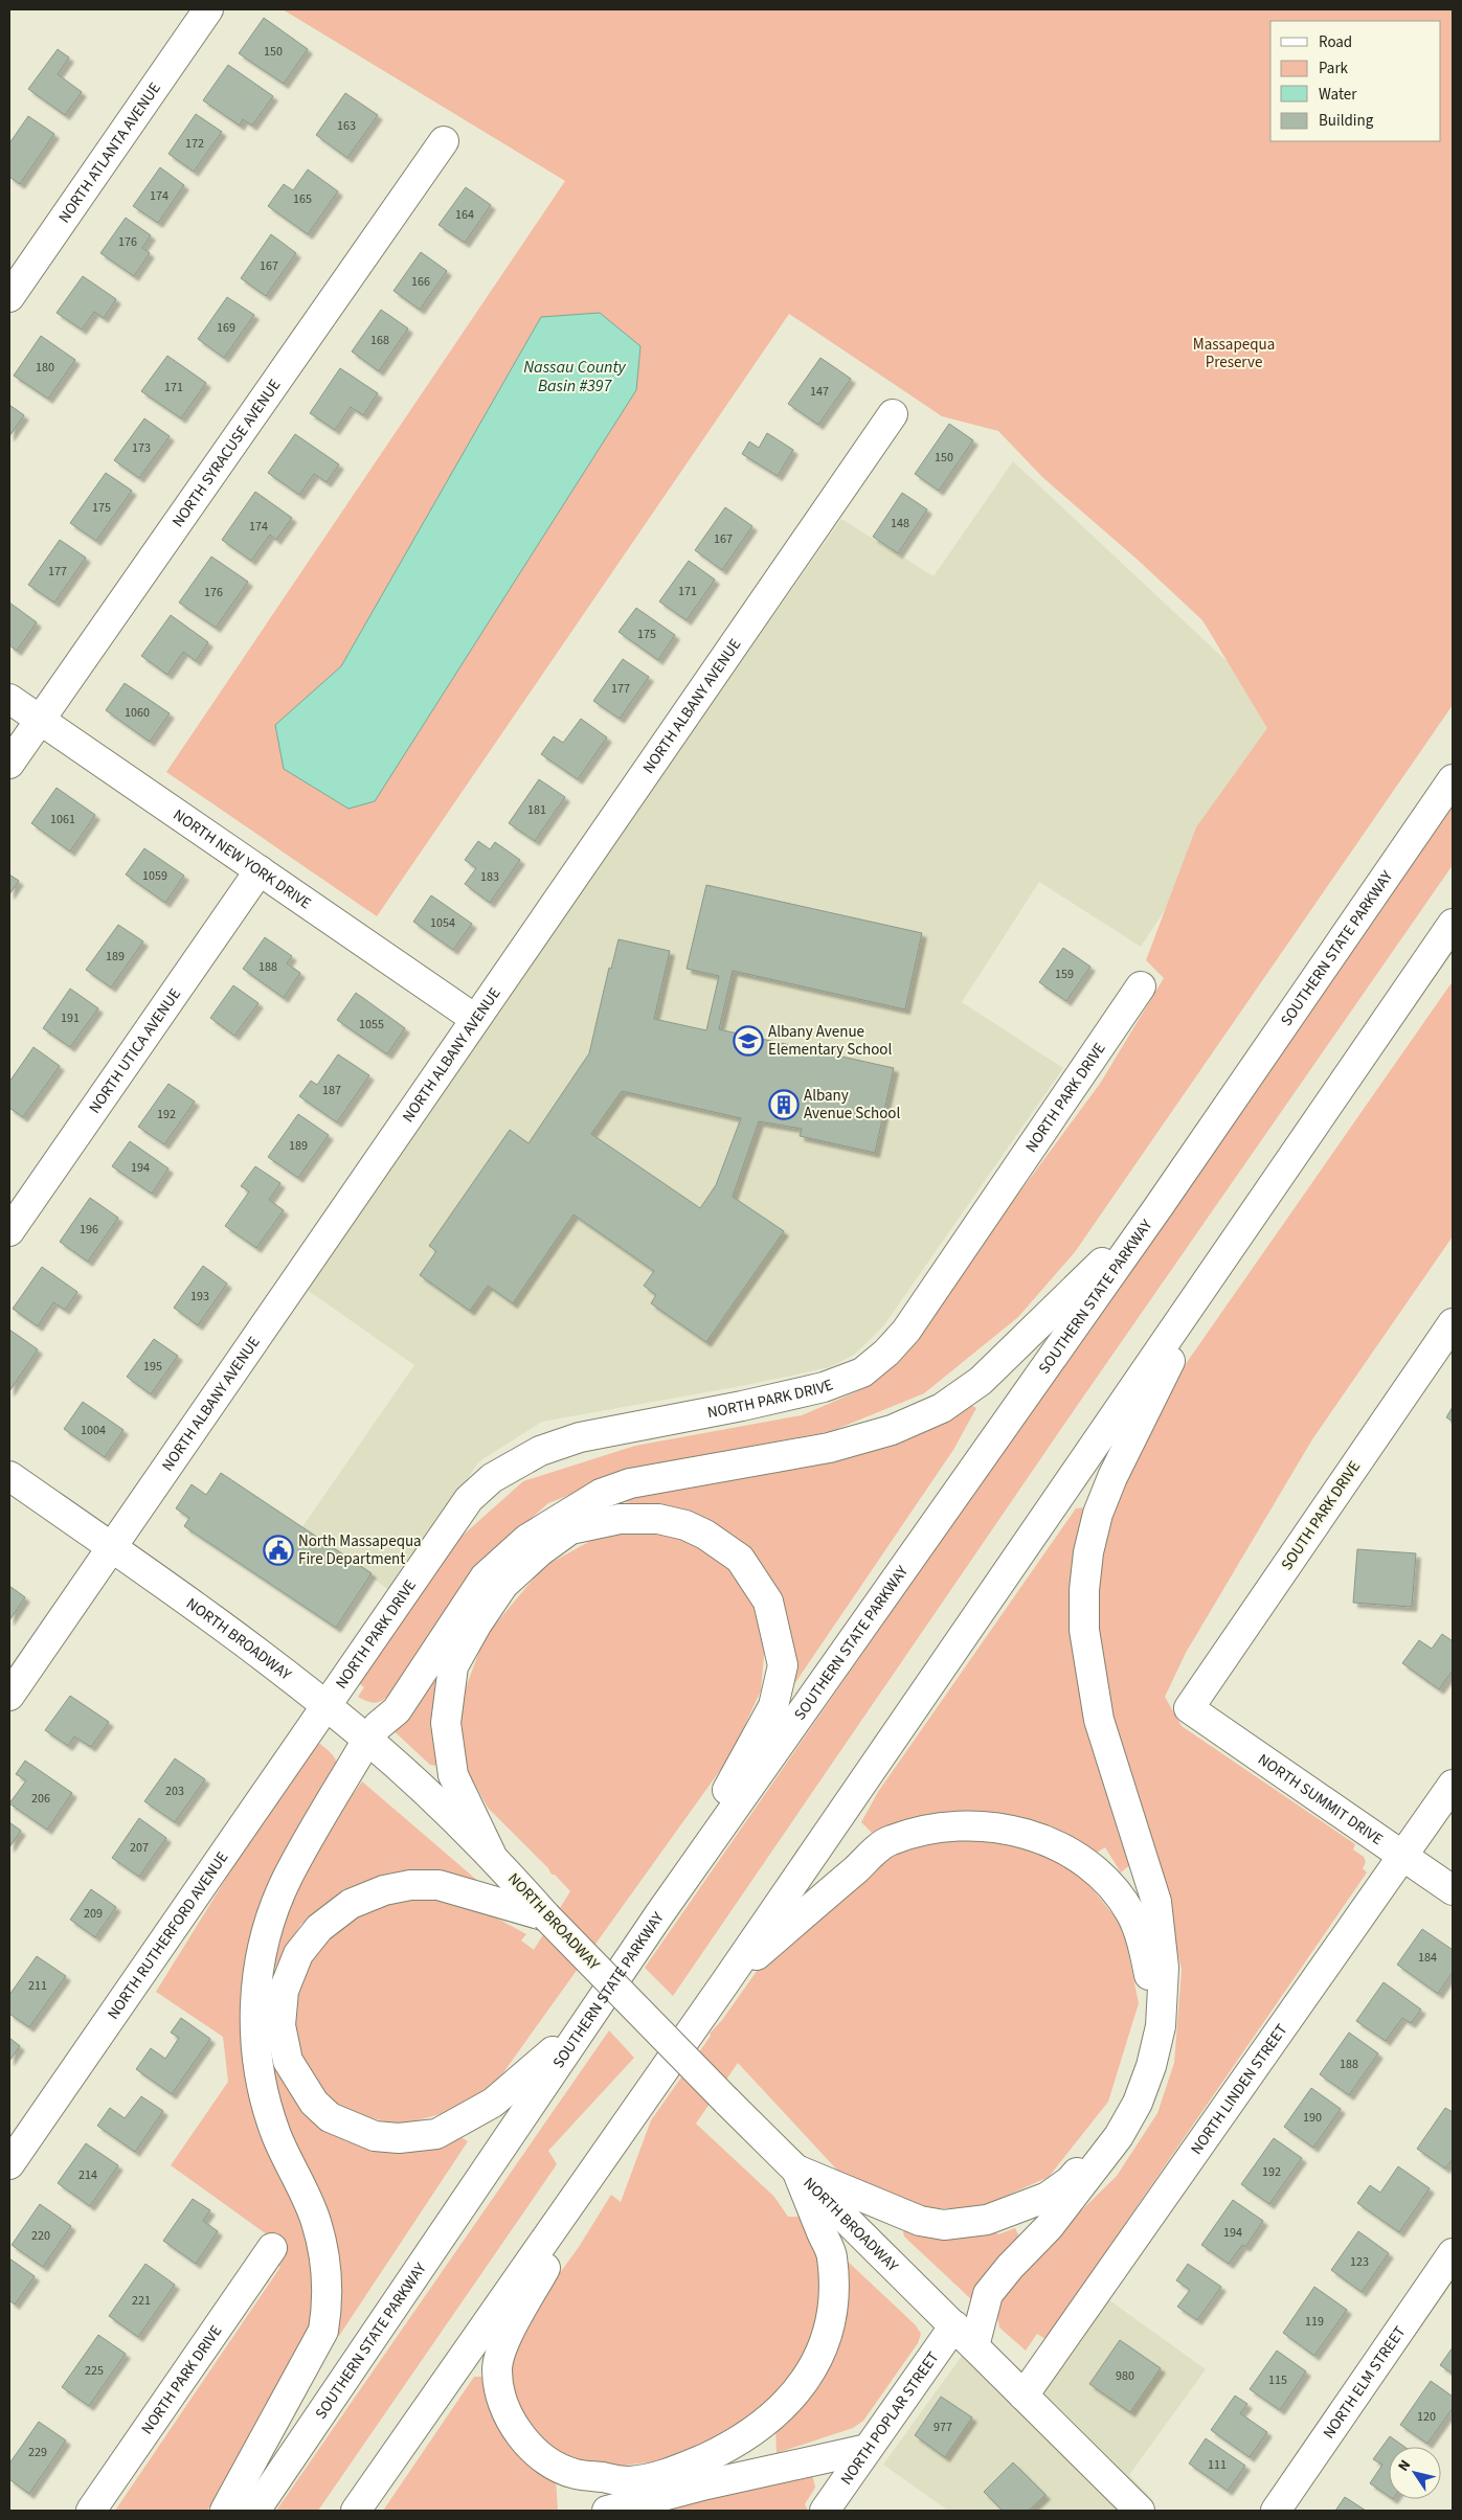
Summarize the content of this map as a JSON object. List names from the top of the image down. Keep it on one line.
{"streets":{"main road":["NORTH ATLANTA AVENUE","NORTH SYRACUSE AVENUE","NORTH ALBANY AVENUE","NORTH NEW YORK DRIVE","SOUTHERN STATE PARKWAY","NORTH UTICA AVENUE","NORTH PARK DRIVE","SOUTH PARK DRIVE","NORTH BROADWAY","NORTH SUMMIT DRIVE","NORTH RUTHERFORD AVENUE","NORTH LINDEN STREET","NORTH ELM STREET","NORTH POPLAR STREET"]},"crossings":[["NORTH SYRACUSE AVENUE","NORTH NEW YORK DRIVE"],["NORTH ALBANY AVENUE","NORTH NEW YORK DRIVE"],["NORTH ALBANY AVENUE","NORTH BROADWAY"],["NORTH NEW YORK DRIVE","NORTH UTICA AVENUE"],["NORTH PARK DRIVE","NORTH BROADWAY"],["NORTH PARK DRIVE","NORTH RUTHERFORD AVENUE"],["SOUTH PARK DRIVE","NORTH SUMMIT DRIVE"],["NORTH BROADWAY","NORTH RUTHERFORD AVENUE"],["NORTH BROADWAY","NORTH LINDEN STREET"],["NORTH BROADWAY","NORTH POPLAR STREET"],["NORTH SUMMIT DRIVE","NORTH LINDEN STREET"]],"water":["Nassau County Basin #397"],"parks":["Massapequa Preserve"],"places":{"school or university":["Albany Avenue Elementary School"],"building":["Albany Avenue School"],"public building":["North Massapequa Fire Department"]},"house_numbers":["150","163","172","174","165","164","176","167","166","169","168","180","171","147","173","150","175","148","174","167","177","171","176","175","177","1060","181","1061","1059","183","1054","189","188","159","191","1055","187","192","189","194","196","193","195","1004","203","206","207","209","184","211","188","190","192","214","194","220","123","221","119","225","980","115","120","977","229","111"],"legend":["Road","Park","Water","Building"],"north":"top left"}
